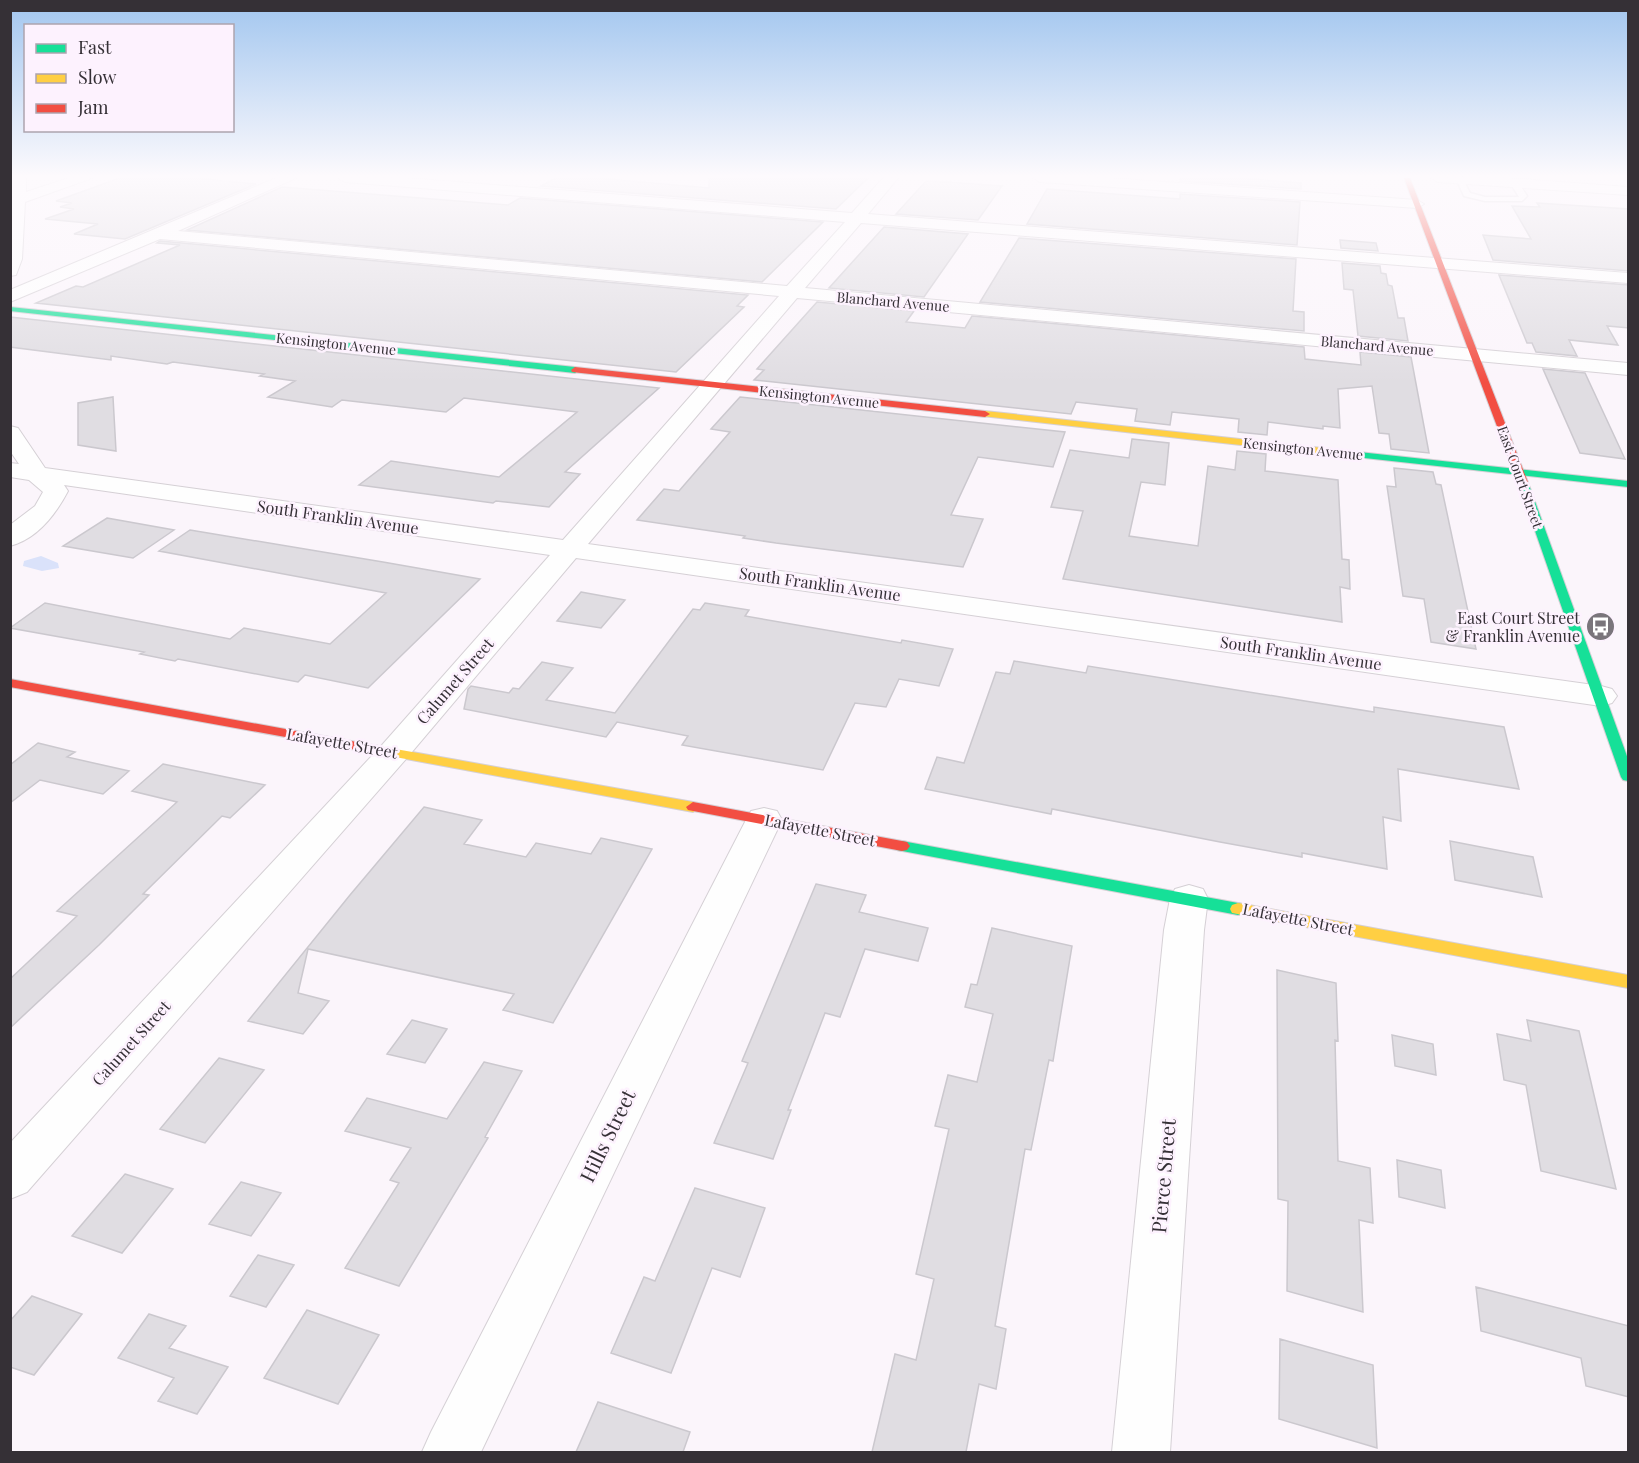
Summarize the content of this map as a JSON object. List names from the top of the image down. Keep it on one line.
{"streets":{"street":["Blanchard Avenue","Kensington Avenue","East Court Street","South Franklin Avenue","Calumet Street","Lafayette Street","Hills Street","Pierce Street"]},"crossings":[["Blanchard Avenue","East Court Street"],["Blanchard Avenue","Calumet Street"],["Kensington Avenue","East Court Street"],["Kensington Avenue","Calumet Street"],["East Court Street","South Franklin Avenue"],["South Franklin Avenue","Calumet Street"],["Calumet Street","Lafayette Street"],["Lafayette Street","Hills Street"],["Lafayette Street","Pierce Street"]],"places":{"bus stop":["East Court Street & Franklin Avenue"]},"legend":["Fast","Slow","Jam"]}
